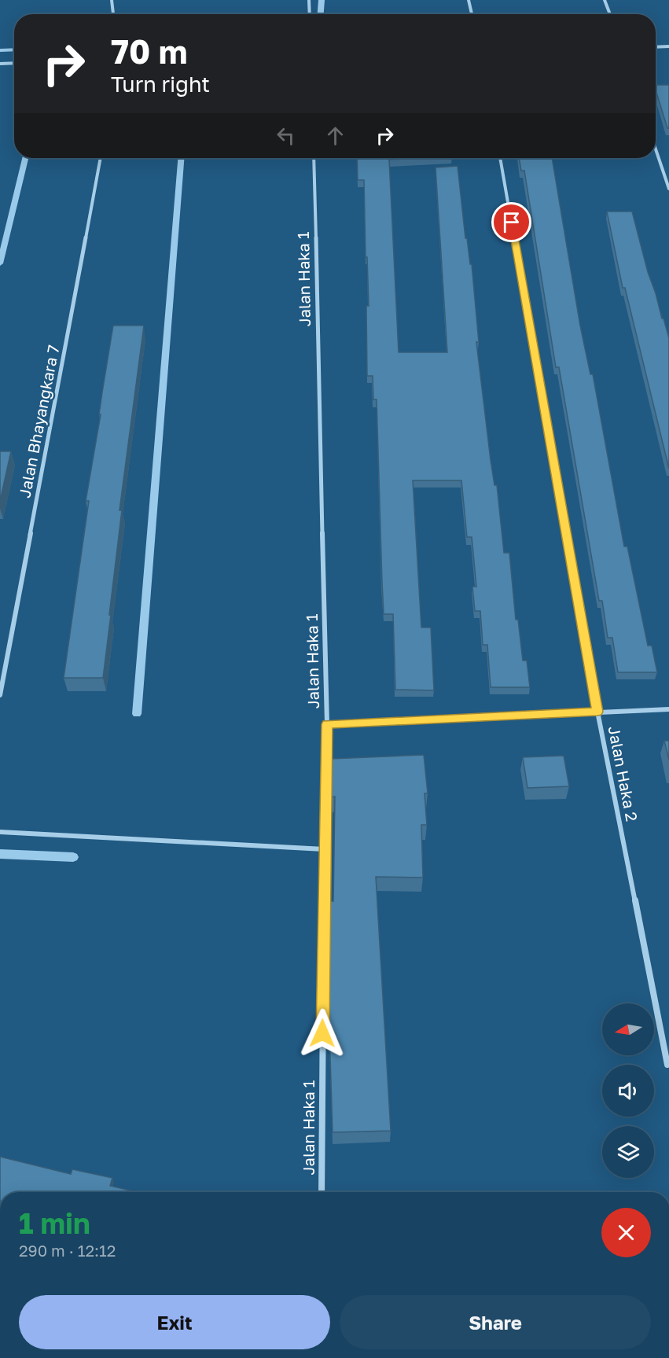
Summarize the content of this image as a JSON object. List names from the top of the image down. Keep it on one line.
{"streets":{"street":["Jalan Haka 1","Jalan Bhayangkara 7","Jalan Haka 2"]},"north":"left","page":{"turn":["70 m","Turn right"],"heading":["1 min","290 m · 12:12"],"buttons":["Exit","Share"]}}
